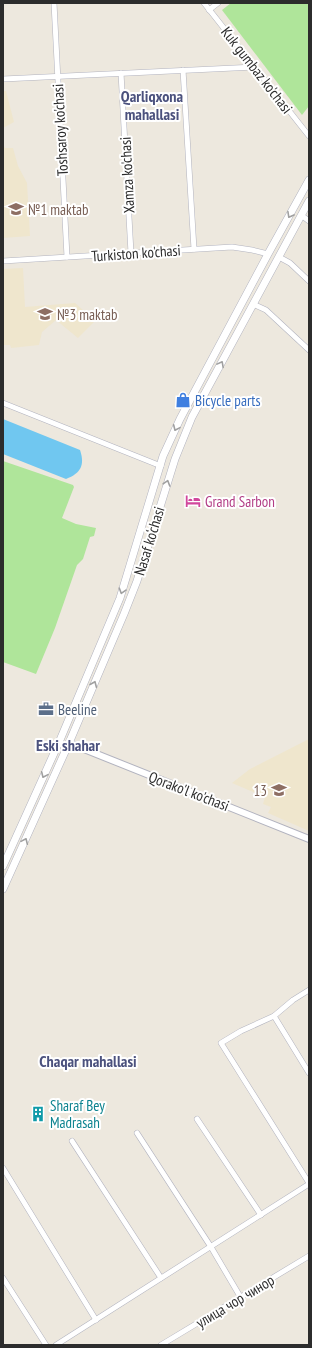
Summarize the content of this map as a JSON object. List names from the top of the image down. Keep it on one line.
{"streets":{"main road":["Nasaf ko‘chasi"],"street":["Kuk gumbaz ko'chasi","Toshsaroy ko'chasi","Xamza ko'chasi","Turkiston ko'chasi","Qorako'l ko'chasi","улица чор чинор"]},"crossings":[["Toshsaroy ko'chasi","Turkiston ko'chasi"],["Xamza ko'chasi","Turkiston ko'chasi"],["Turkiston ko'chasi","Nasaf ko‘chasi"],["Nasaf ko‘chasi","Qorako'l ko'chasi"]],"districts":["Qarliqxona mahallasi","Eski shahar","Chaqar mahallasi"],"places":{"school or university":["№1 maktab","№3 maktab","13"],"shop":["Bicycle parts"],"hotel":["Grand Sarbon"],"office":["Beeline"],"building":["Sharaf Bey Madrasah"]}}
